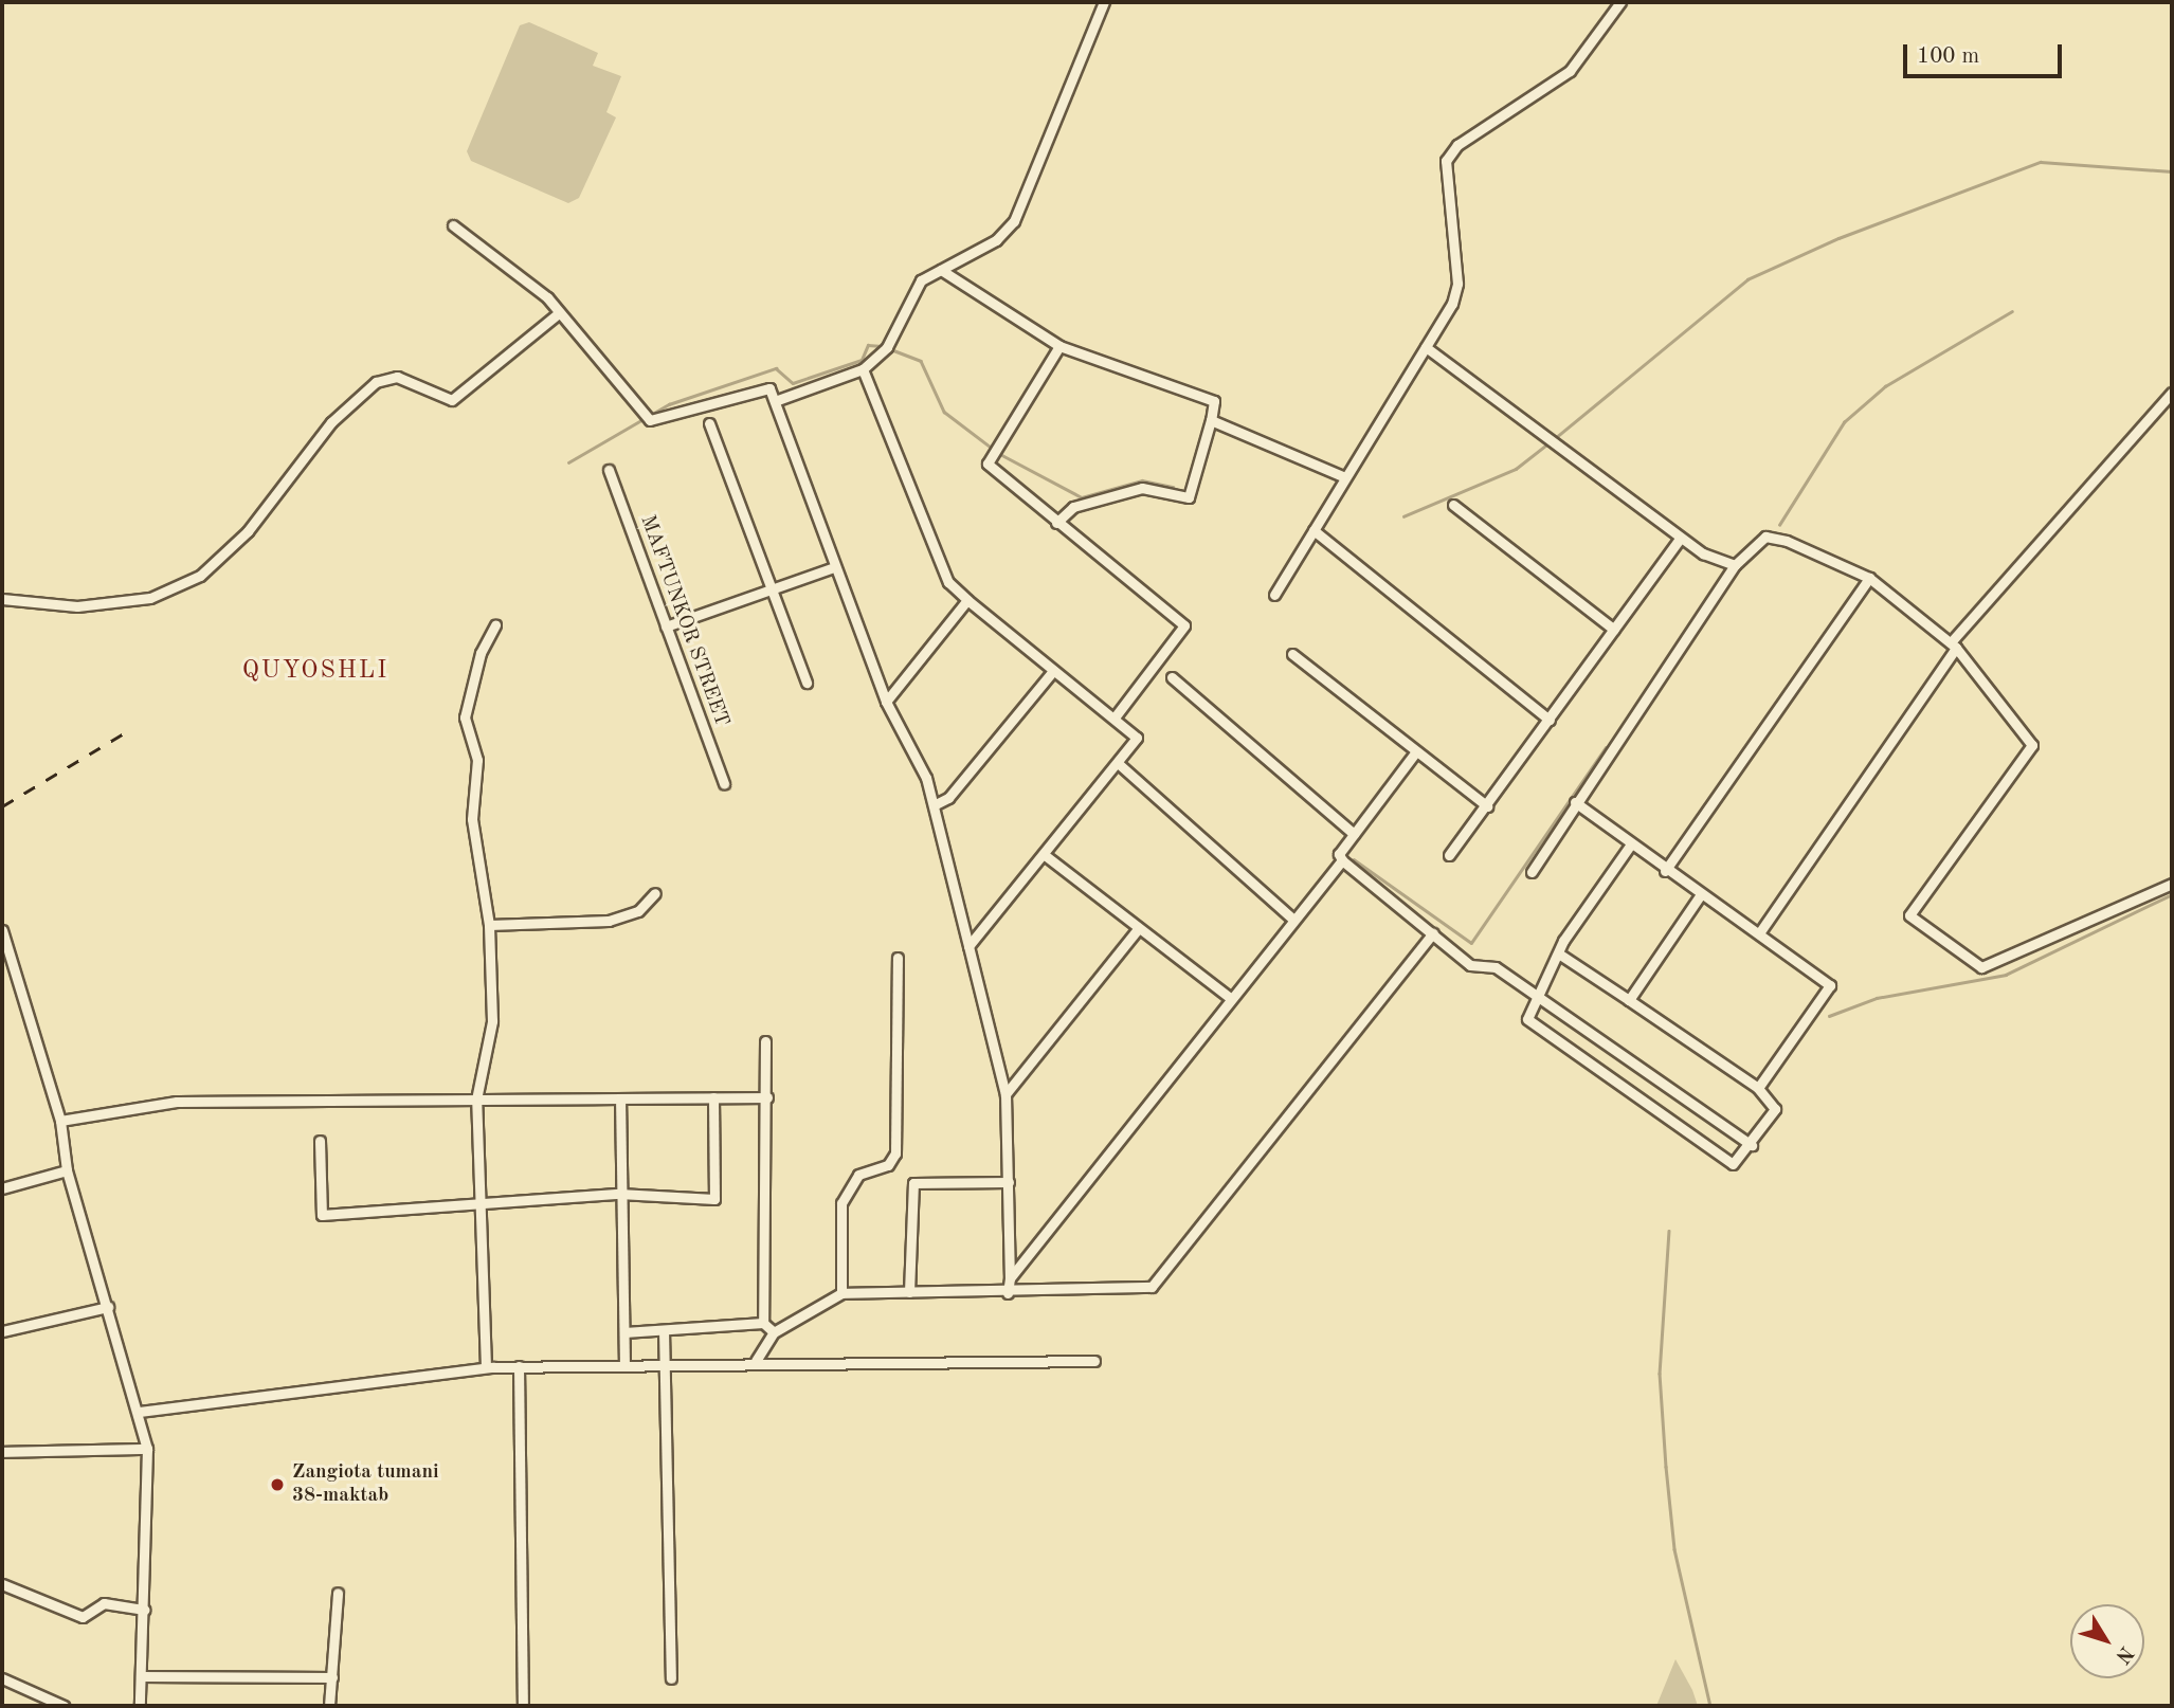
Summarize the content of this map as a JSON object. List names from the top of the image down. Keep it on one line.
{"streets":{"street":["MAFTUNKOR STREET"]},"districts":["QUYOSHLI"],"places":["Zangiota tumani 38-maktab"],"scale_bar":"100 m","north":"bottom right"}
